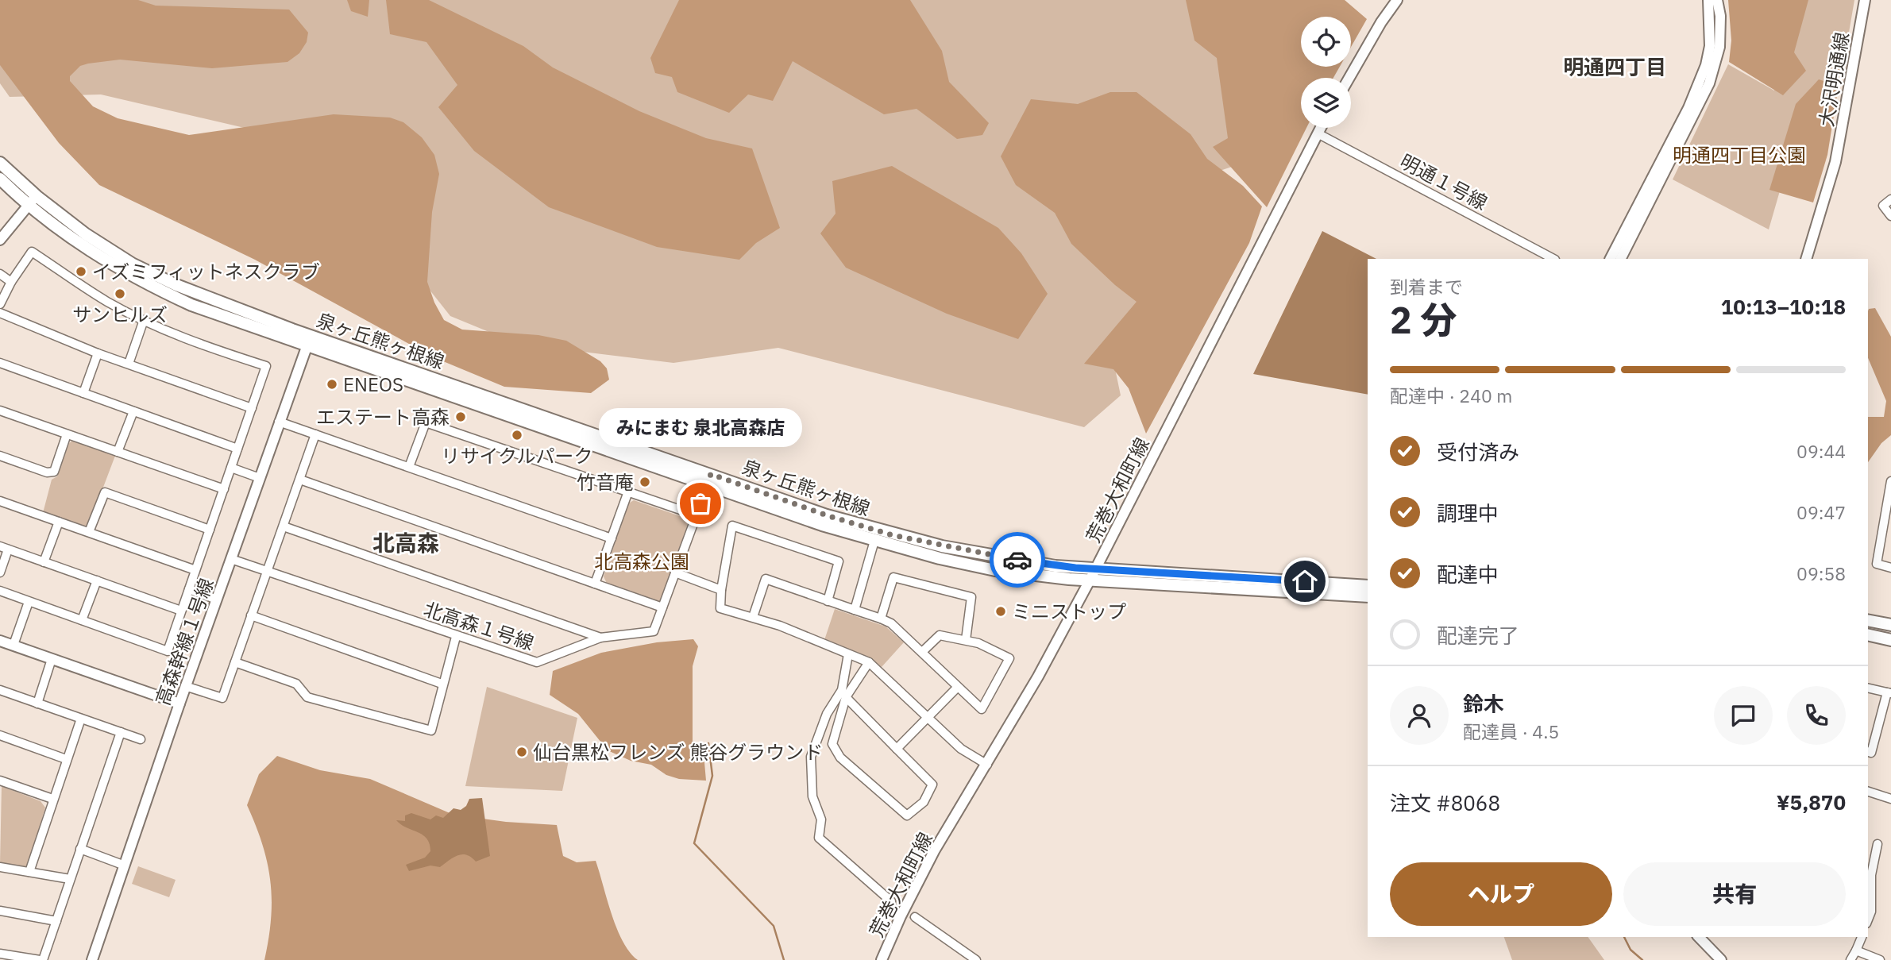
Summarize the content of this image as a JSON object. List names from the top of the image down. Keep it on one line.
{"streets":{"main road":["泉ヶ丘熊ヶ根線"],"street":["大沢明通線","明通１号線","荒巻大和町線","北高森１号線","高森幹線１号線"]},"crossings":[["明通１号線","荒巻大和町線"],["泉ヶ丘熊ヶ根線","荒巻大和町線"],["泉ヶ丘熊ヶ根線","北高森１号線"],["泉ヶ丘熊ヶ根線","高森幹線１号線"],["北高森１号線","高森幹線１号線"]],"districts":["明通四丁目","北高森"],"parks":["明通四丁目公園","北高森公園"],"places":["イズミフィットネスクラブ","サンヒルズ","ENEOS","エステート高森","リサイクルパーク","竹音庵","みにまむ 泉北高森店","ミニストップ","仙台黒松フレンズ 熊谷グラウンド"],"page":{"heading":["2 分","到着まで","10:13–10:18"],"panel":["鈴木","配達員 · 4.5","注文 #8068","¥5,870"],"bar":"配達中 · 240 m","bubble":"みにまむ 泉北高森店","list":[["受付済み","09:44"],["調理中","09:47"],["配達中","09:58"],"配達完了"],"buttons":["ヘルプ","共有"]}}
